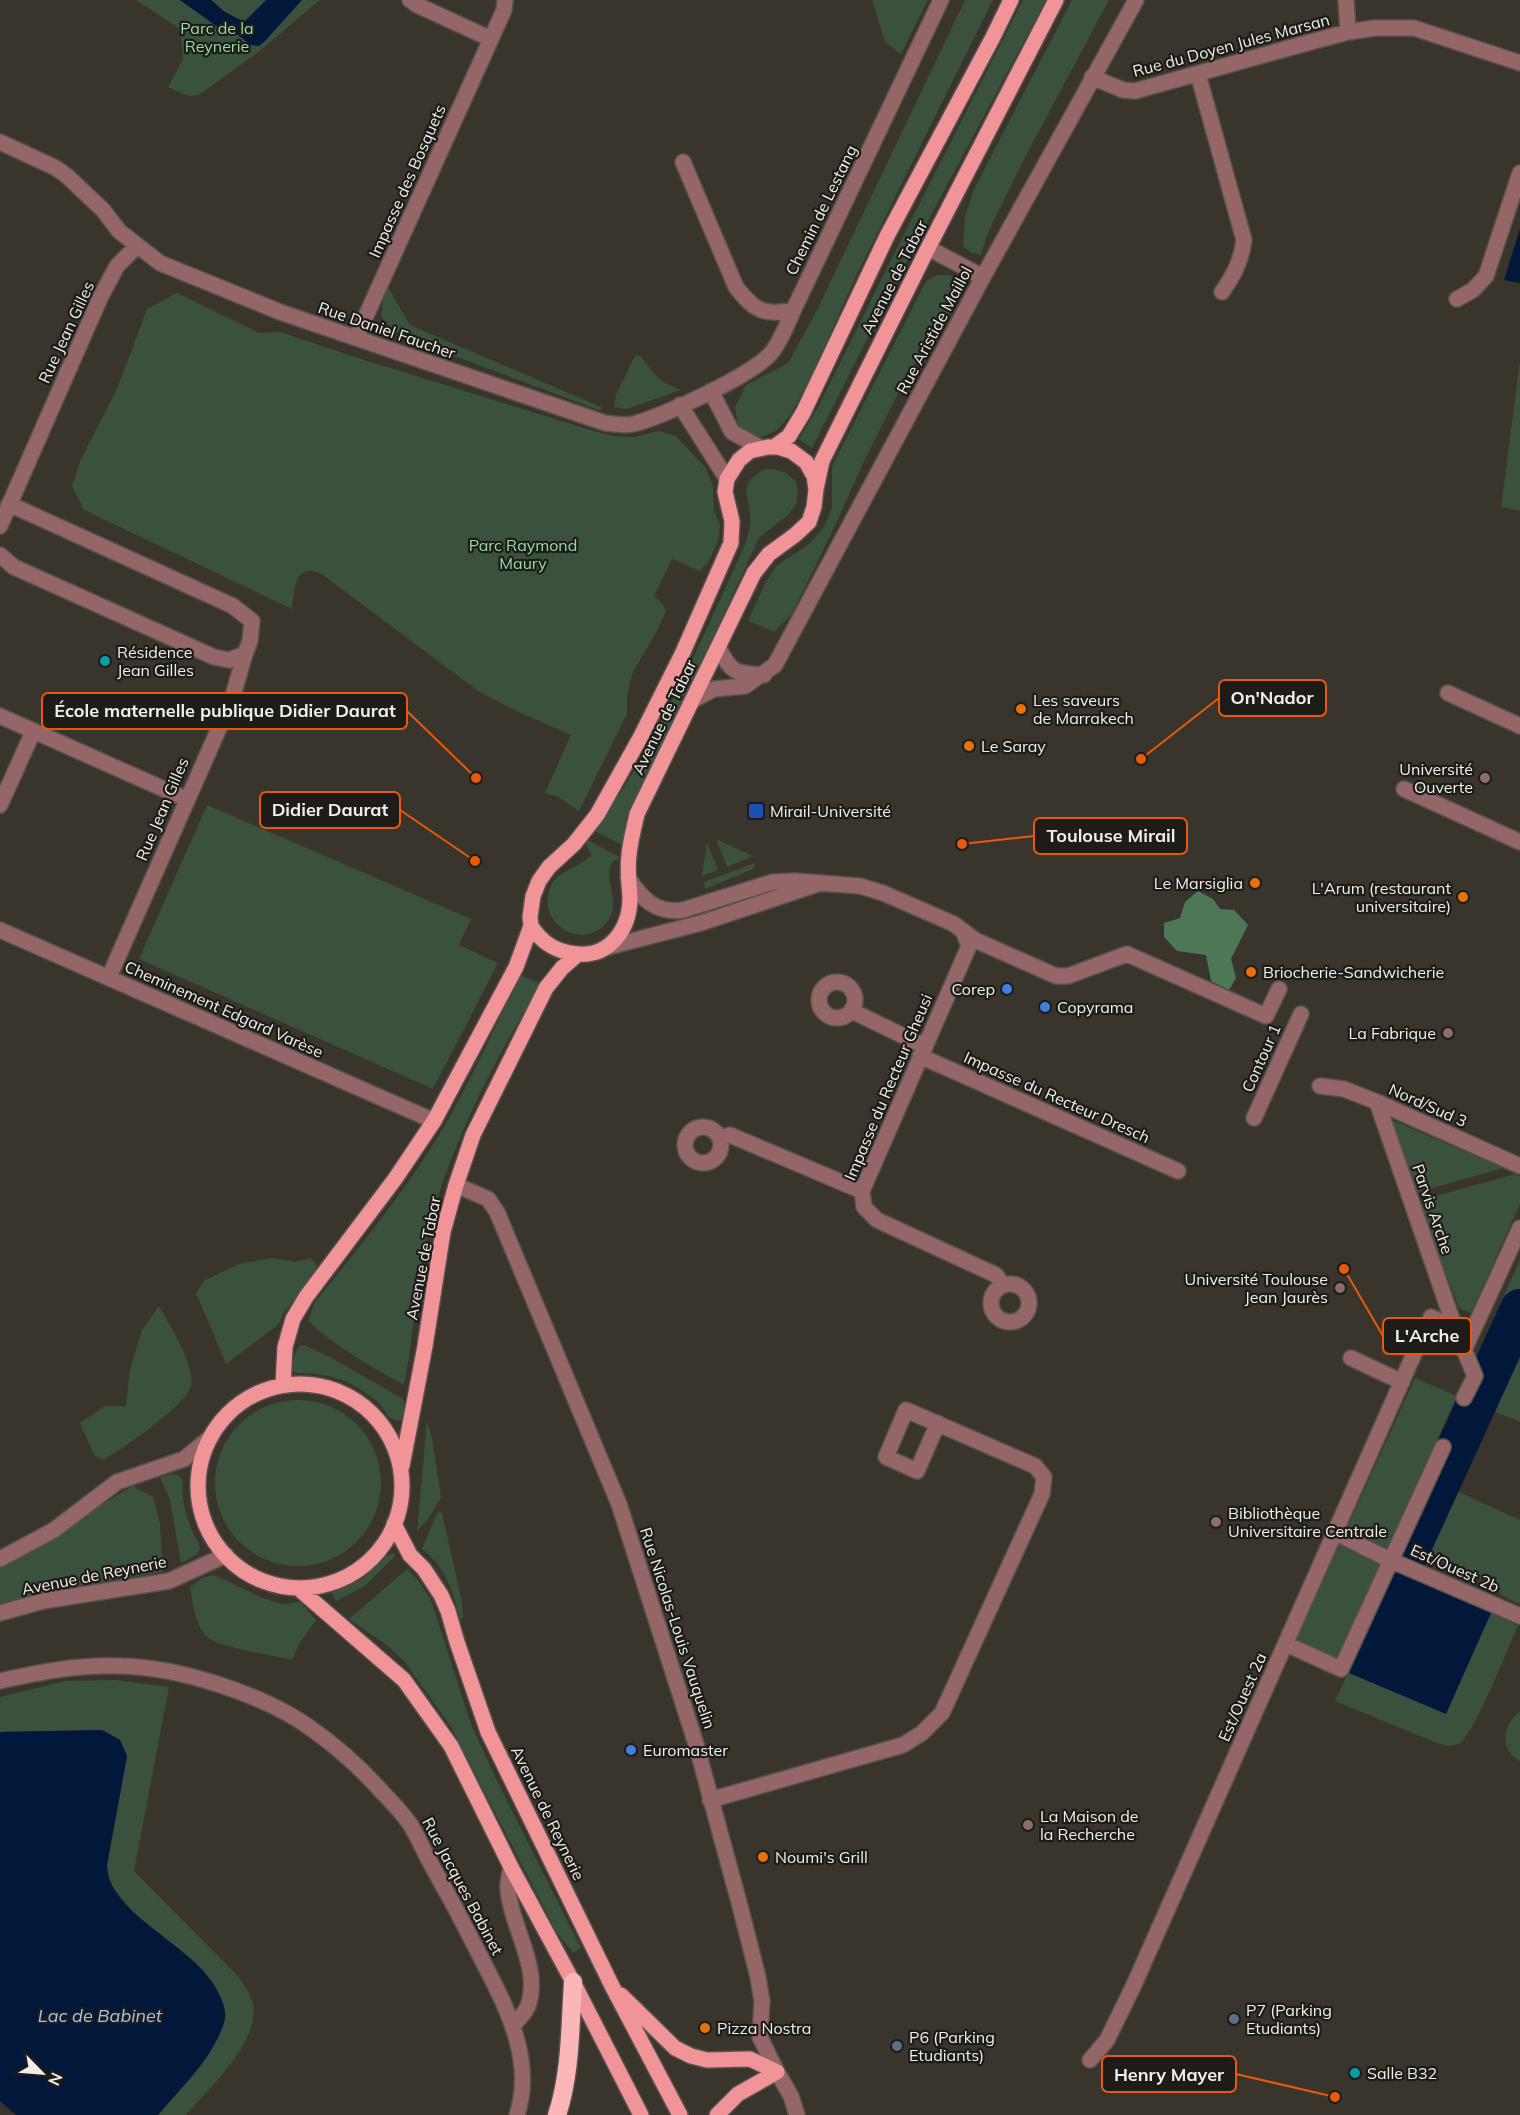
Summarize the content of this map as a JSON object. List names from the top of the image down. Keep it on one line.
{"streets":{"main road":["Avenue de Tabar","Avenue de Reynerie"],"street":["Rue du Doyen Jules Marsan","Impasse des Bosquets","Chemin de Lestang","Rue Daniel Faucher","Rue Aristide Maillol","Rue Jean Gilles","Cheminement Edgard Varèse","Contour 1","Impasse du Recteur Gheusi","Impasse du Recteur Dresch","Nord/Sud 3","Parvis Arche","Est/Ouest 2b","Rue Nicolas-Louis Vauquelin","Est/Ouest 2a","Rue Jacques Babinet"]},"crossings":[["Rue du Doyen Jules Marsan","Rue Aristide Maillol"],["Impasse des Bosquets","Rue Daniel Faucher"],["Chemin de Lestang","Rue Daniel Faucher"],["Avenue de Tabar","Rue Aristide Maillol"],["Avenue de Tabar","Cheminement Edgard Varèse"],["Avenue de Tabar","Avenue de Reynerie"],["Avenue de Tabar","Rue Nicolas-Louis Vauquelin"],["Rue Daniel Faucher","Rue Jean Gilles"],["Rue Jean Gilles","Cheminement Edgard Varèse"],["Impasse du Recteur Gheusi","Impasse du Recteur Dresch"],["Nord/Sud 3","Parvis Arche"]],"water":["Lac de Babinet"],"parks":["Parc de la Reynerie","Parc Raymond Maury"],"places":{"other":["Résidence Jean Gilles","Les saveurs de Marrakech","Le Saray","On'Nador","École maternelle publique Didier Daurat","Université Ouverte","Toulouse Mirail","Didier Daurat","Le Marsiglia","L'Arum (restaurant universitaire)","Briocherie-Sandwicherie","Corep","Copyrama","La Fabrique","L'Arche","Université Toulouse Jean Jaurès","Bibliothèque Universitaire Centrale","Euromaster","La Maison de la Recherche","Noumi's Grill","P7 (Parking Etudiants)","Pizza Nostra","P6 (Parking Etudiants)","Salle B32","Henry Mayer"],"transit":["Mirail-Université"]},"north":"bottom right"}
